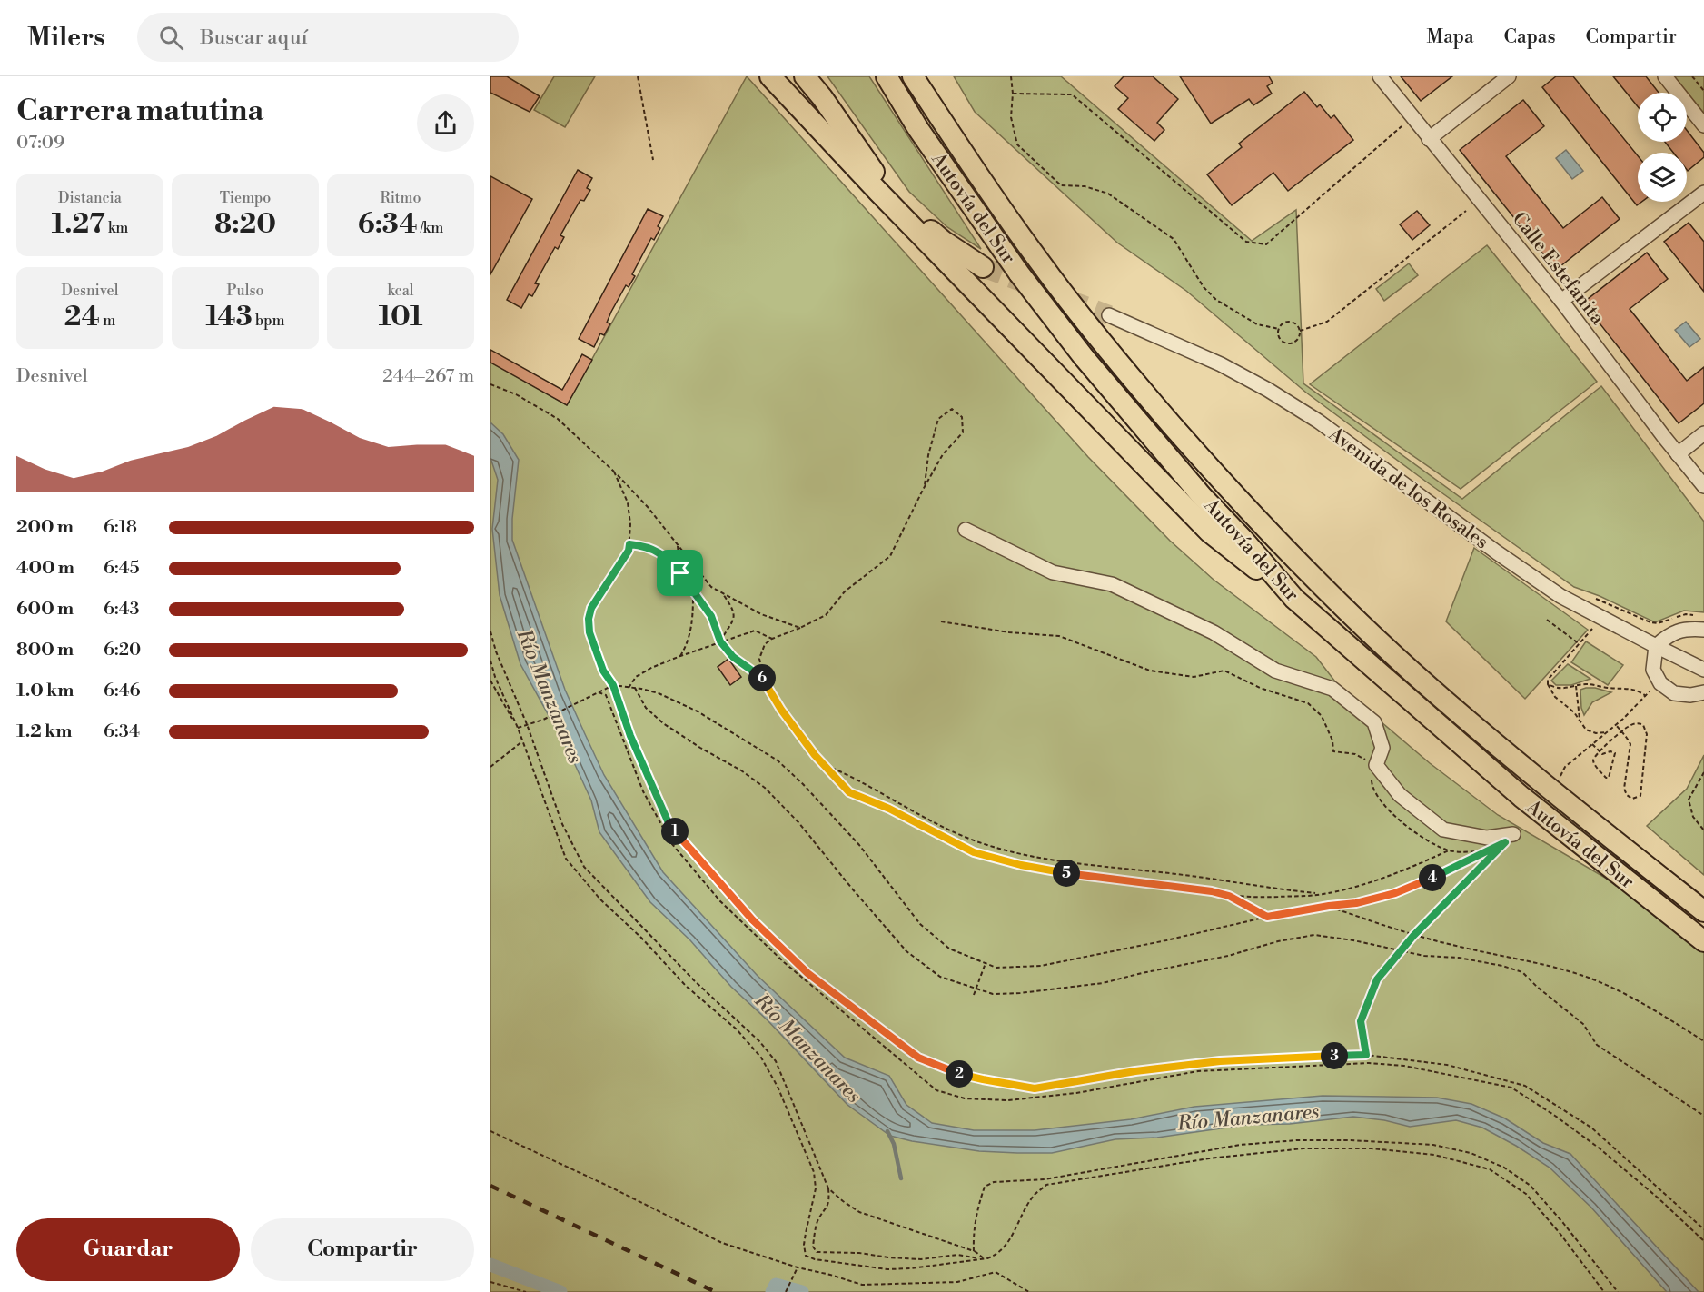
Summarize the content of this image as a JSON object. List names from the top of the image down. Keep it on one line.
{"streets":{"highway":["Autovía del Sur"],"street":["Calle Estefanita","Avenida de los Rosales"]},"water":["Río Manzanares"],"page":{"header":"Milers","search":"Buscar aquí","nav":["Mapa","Capas","Compartir"],"heading":["Carrera matutina","07:09"],"stats":[["Distancia","1.27 km"],["Tiempo","8:20"],["Ritmo","6:34 /km"],["Desnivel","24 m"],["Pulso","143 bpm"],["kcal","101"]],"chart":["Desnivel","244–267 m"],"list":[{"name":"200 m","note":"6:18"},{"name":"400 m","note":"6:45"},{"name":"600 m","note":"6:43"},{"name":"800 m","note":"6:20"},{"name":"1.0 km","note":"6:46"},{"name":"1.2 km","note":"6:34"}],"pins":["6","1","5","4","3","2"],"buttons":["Guardar","Compartir"]}}
